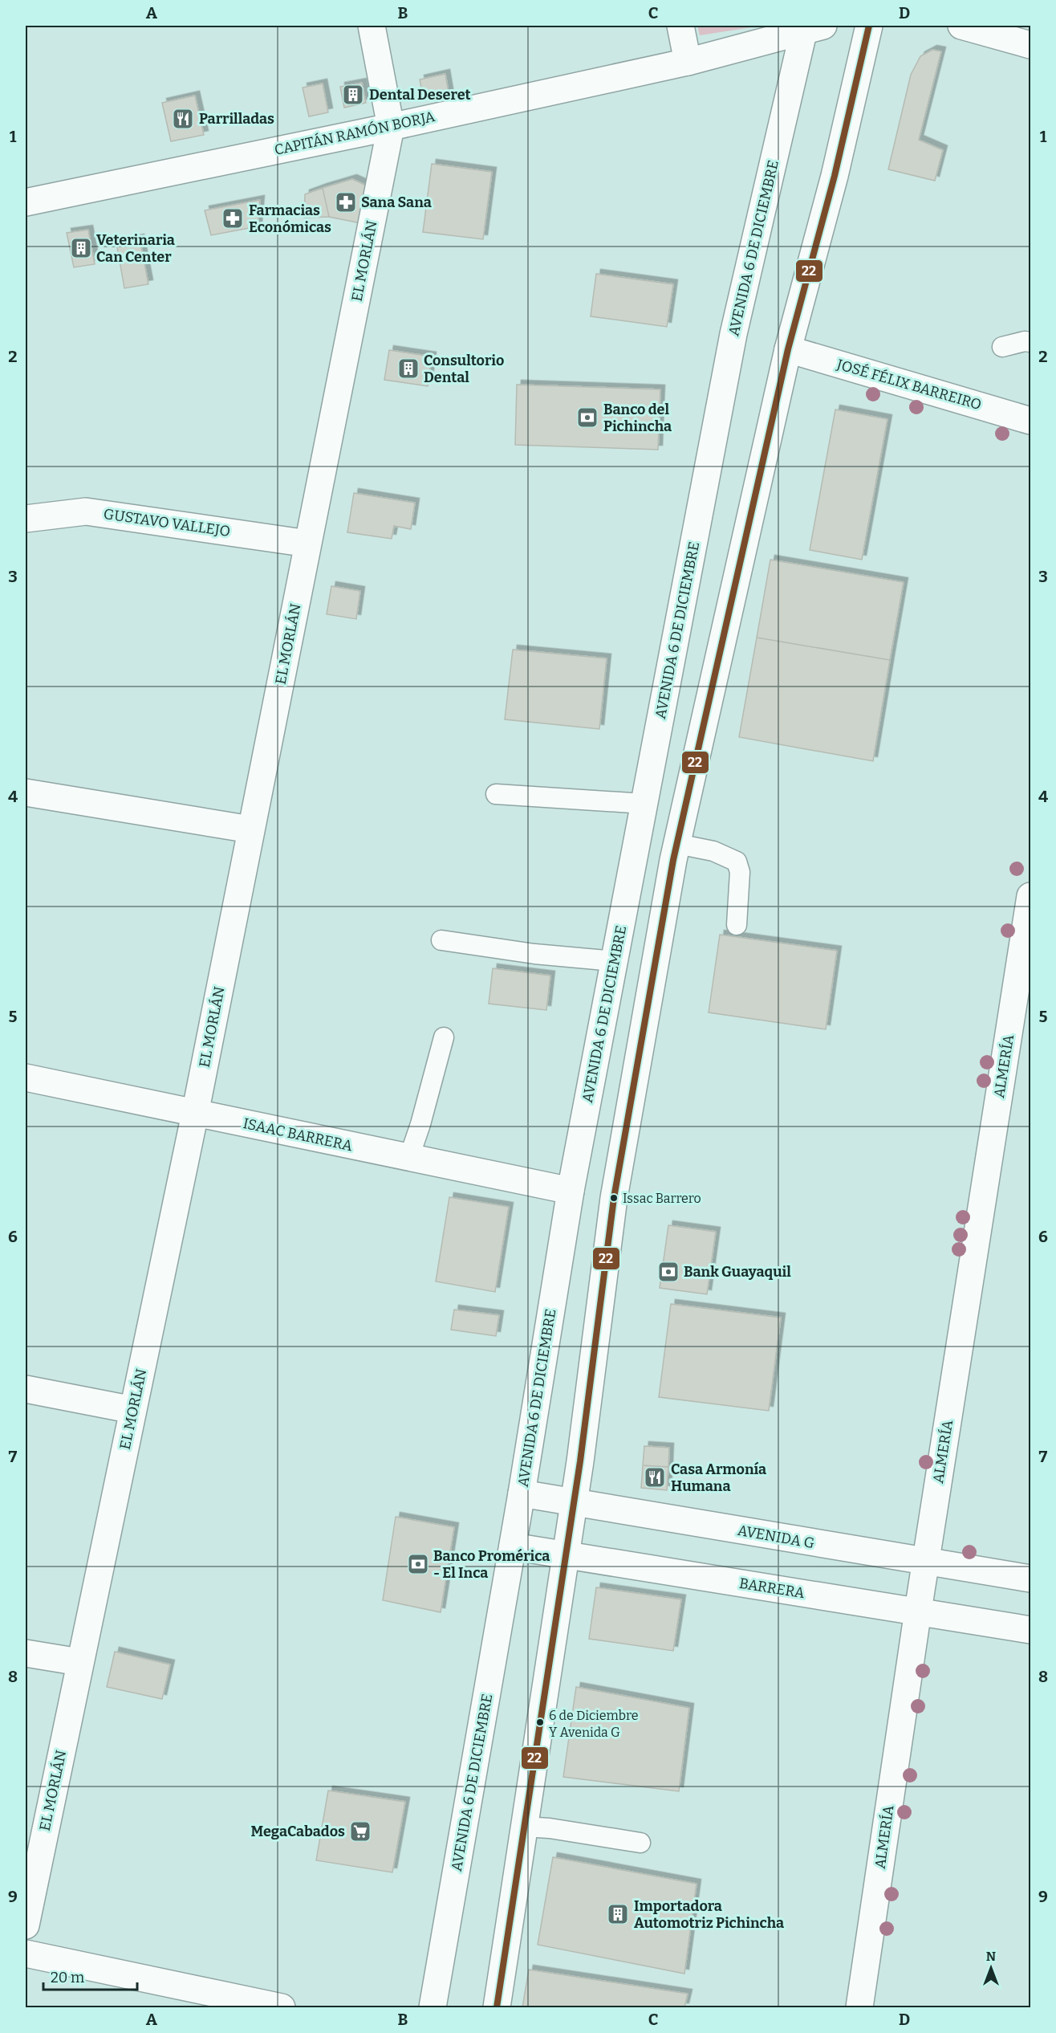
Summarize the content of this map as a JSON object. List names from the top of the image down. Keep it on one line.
{"streets":{"street":["CAPITÁN RAMÓN BORJA","AVENIDA 6 DE DICIEMBRE","EL MORLÁN","JOSÉ FÉLIX BARREIRO","GUSTAVO VALLEJO","ALMERÍA","ISAAC BARRERA","AVENIDA G","BARRERA"]},"crossings":[["CAPITÁN RAMÓN BORJA","AVENIDA 6 DE DICIEMBRE"],["CAPITÁN RAMÓN BORJA","EL MORLÁN"],["AVENIDA 6 DE DICIEMBRE","ISAAC BARRERA"],["AVENIDA 6 DE DICIEMBRE","AVENIDA G"],["AVENIDA 6 DE DICIEMBRE","BARRERA"],["EL MORLÁN","GUSTAVO VALLEJO"],["EL MORLÁN","ISAAC BARRERA"],["ALMERÍA","AVENIDA G"],["ALMERÍA","BARRERA"]],"places":{"building":["Dental Deseret","Veterinaria Can Center","Consultorio Dental","Importadora Automotriz Pichincha"],"restaurant":["Parrilladas","Casa Armonía Humana"],"pharmacy":["Sana Sana","Farmacias Económicas"],"bank":["Banco del Pichincha","Bank Guayaquil","Banco Promérica - El Inca"],"other":["Issac Barrero","6 de Diciembre Y Avenida G"],"supermarket":["MegaCabados"]},"lines":["transit line 22"],"scale_bar":"20 m","north":"top","grid":{"columns":["A","B","C","D"],"rows":["1","2","3","4","5","6","7","8","9"]}}
